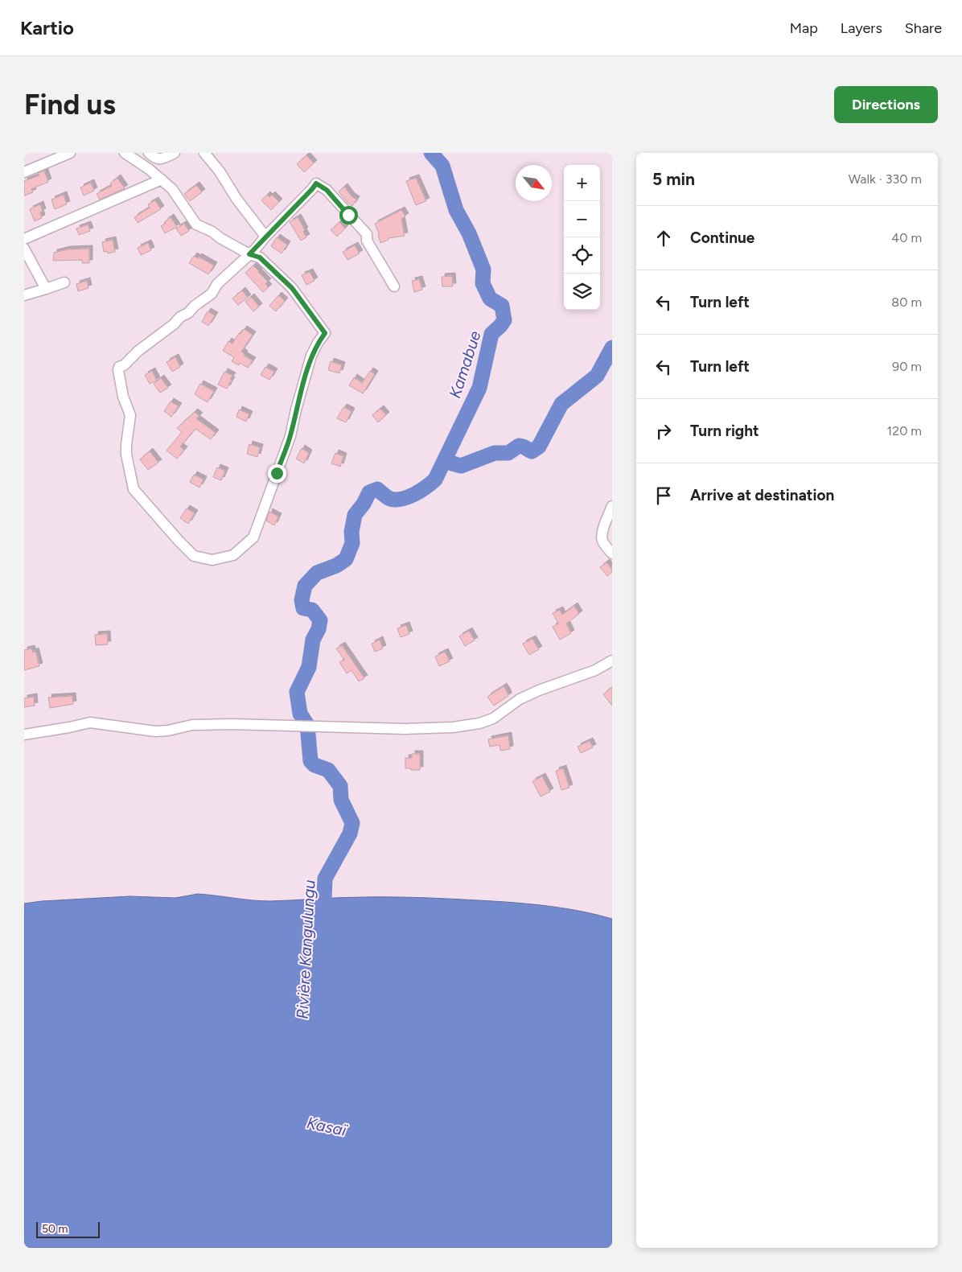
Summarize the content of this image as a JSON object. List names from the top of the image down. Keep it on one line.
{"water":["Kamabue","Rivière Kangulungu","Kasaï"],"scale_bar":"50 m","north":"bottom right","page":{"header":"Kartio","nav":["Map","Layers","Share"],"buttons":"Directions","title":"Find us","heading":["5 min","Walk · 330 m"],"map_buttons":["+","−"],"list":[["Continue","40 m"],["Turn left","80 m"],["Turn left","90 m"],["Turn right","120 m"],"Arrive at destination"],"scale":"50 m"}}
